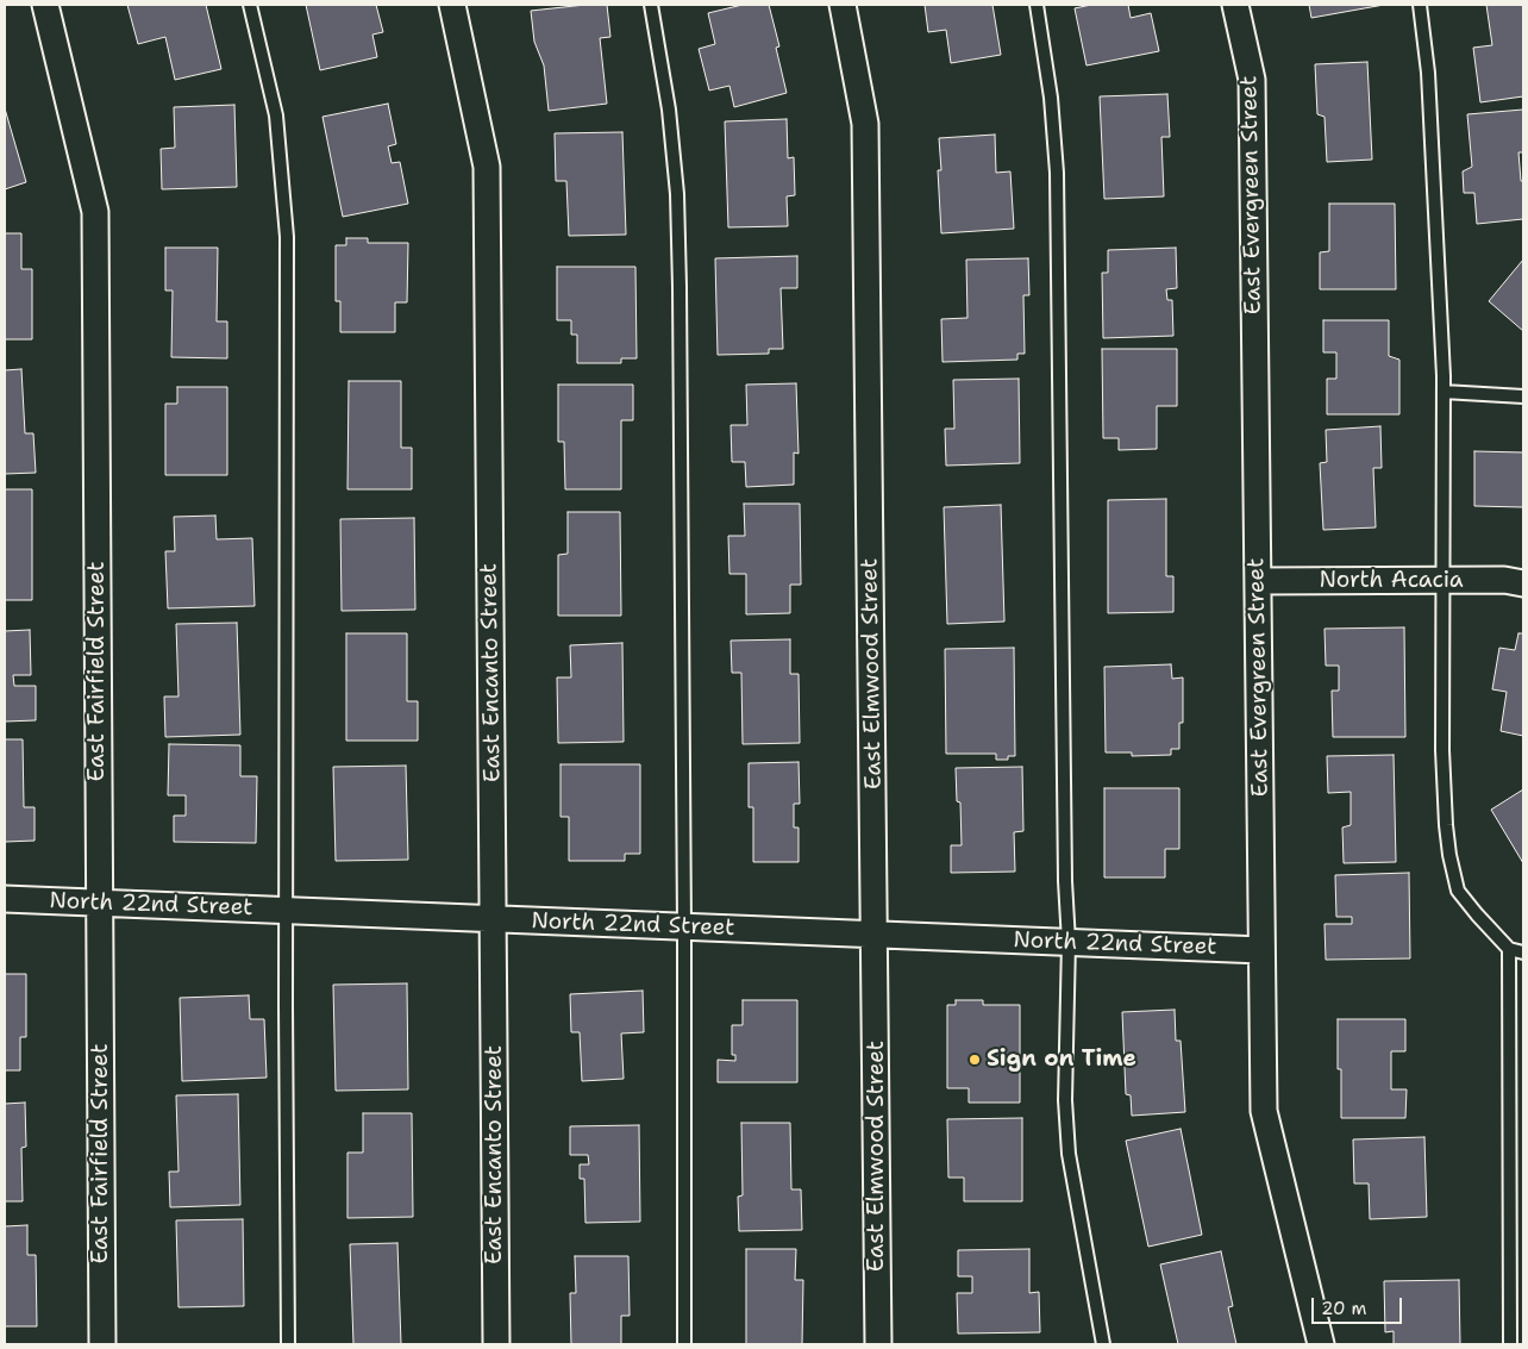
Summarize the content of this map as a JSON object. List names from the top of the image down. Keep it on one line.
{"streets":{"street":["East Evergreen Street","North Acacia","East Fairfield Street","East Encanto Street","East Elmwood Street","North 22nd Street"]},"crossings":[["East Evergreen Street","North Acacia"],["East Evergreen Street","North 22nd Street"],["East Fairfield Street","North 22nd Street"],["East Encanto Street","North 22nd Street"],["East Elmwood Street","North 22nd Street"]],"places":["Sign on Time"],"scale_bar":"20 m"}
